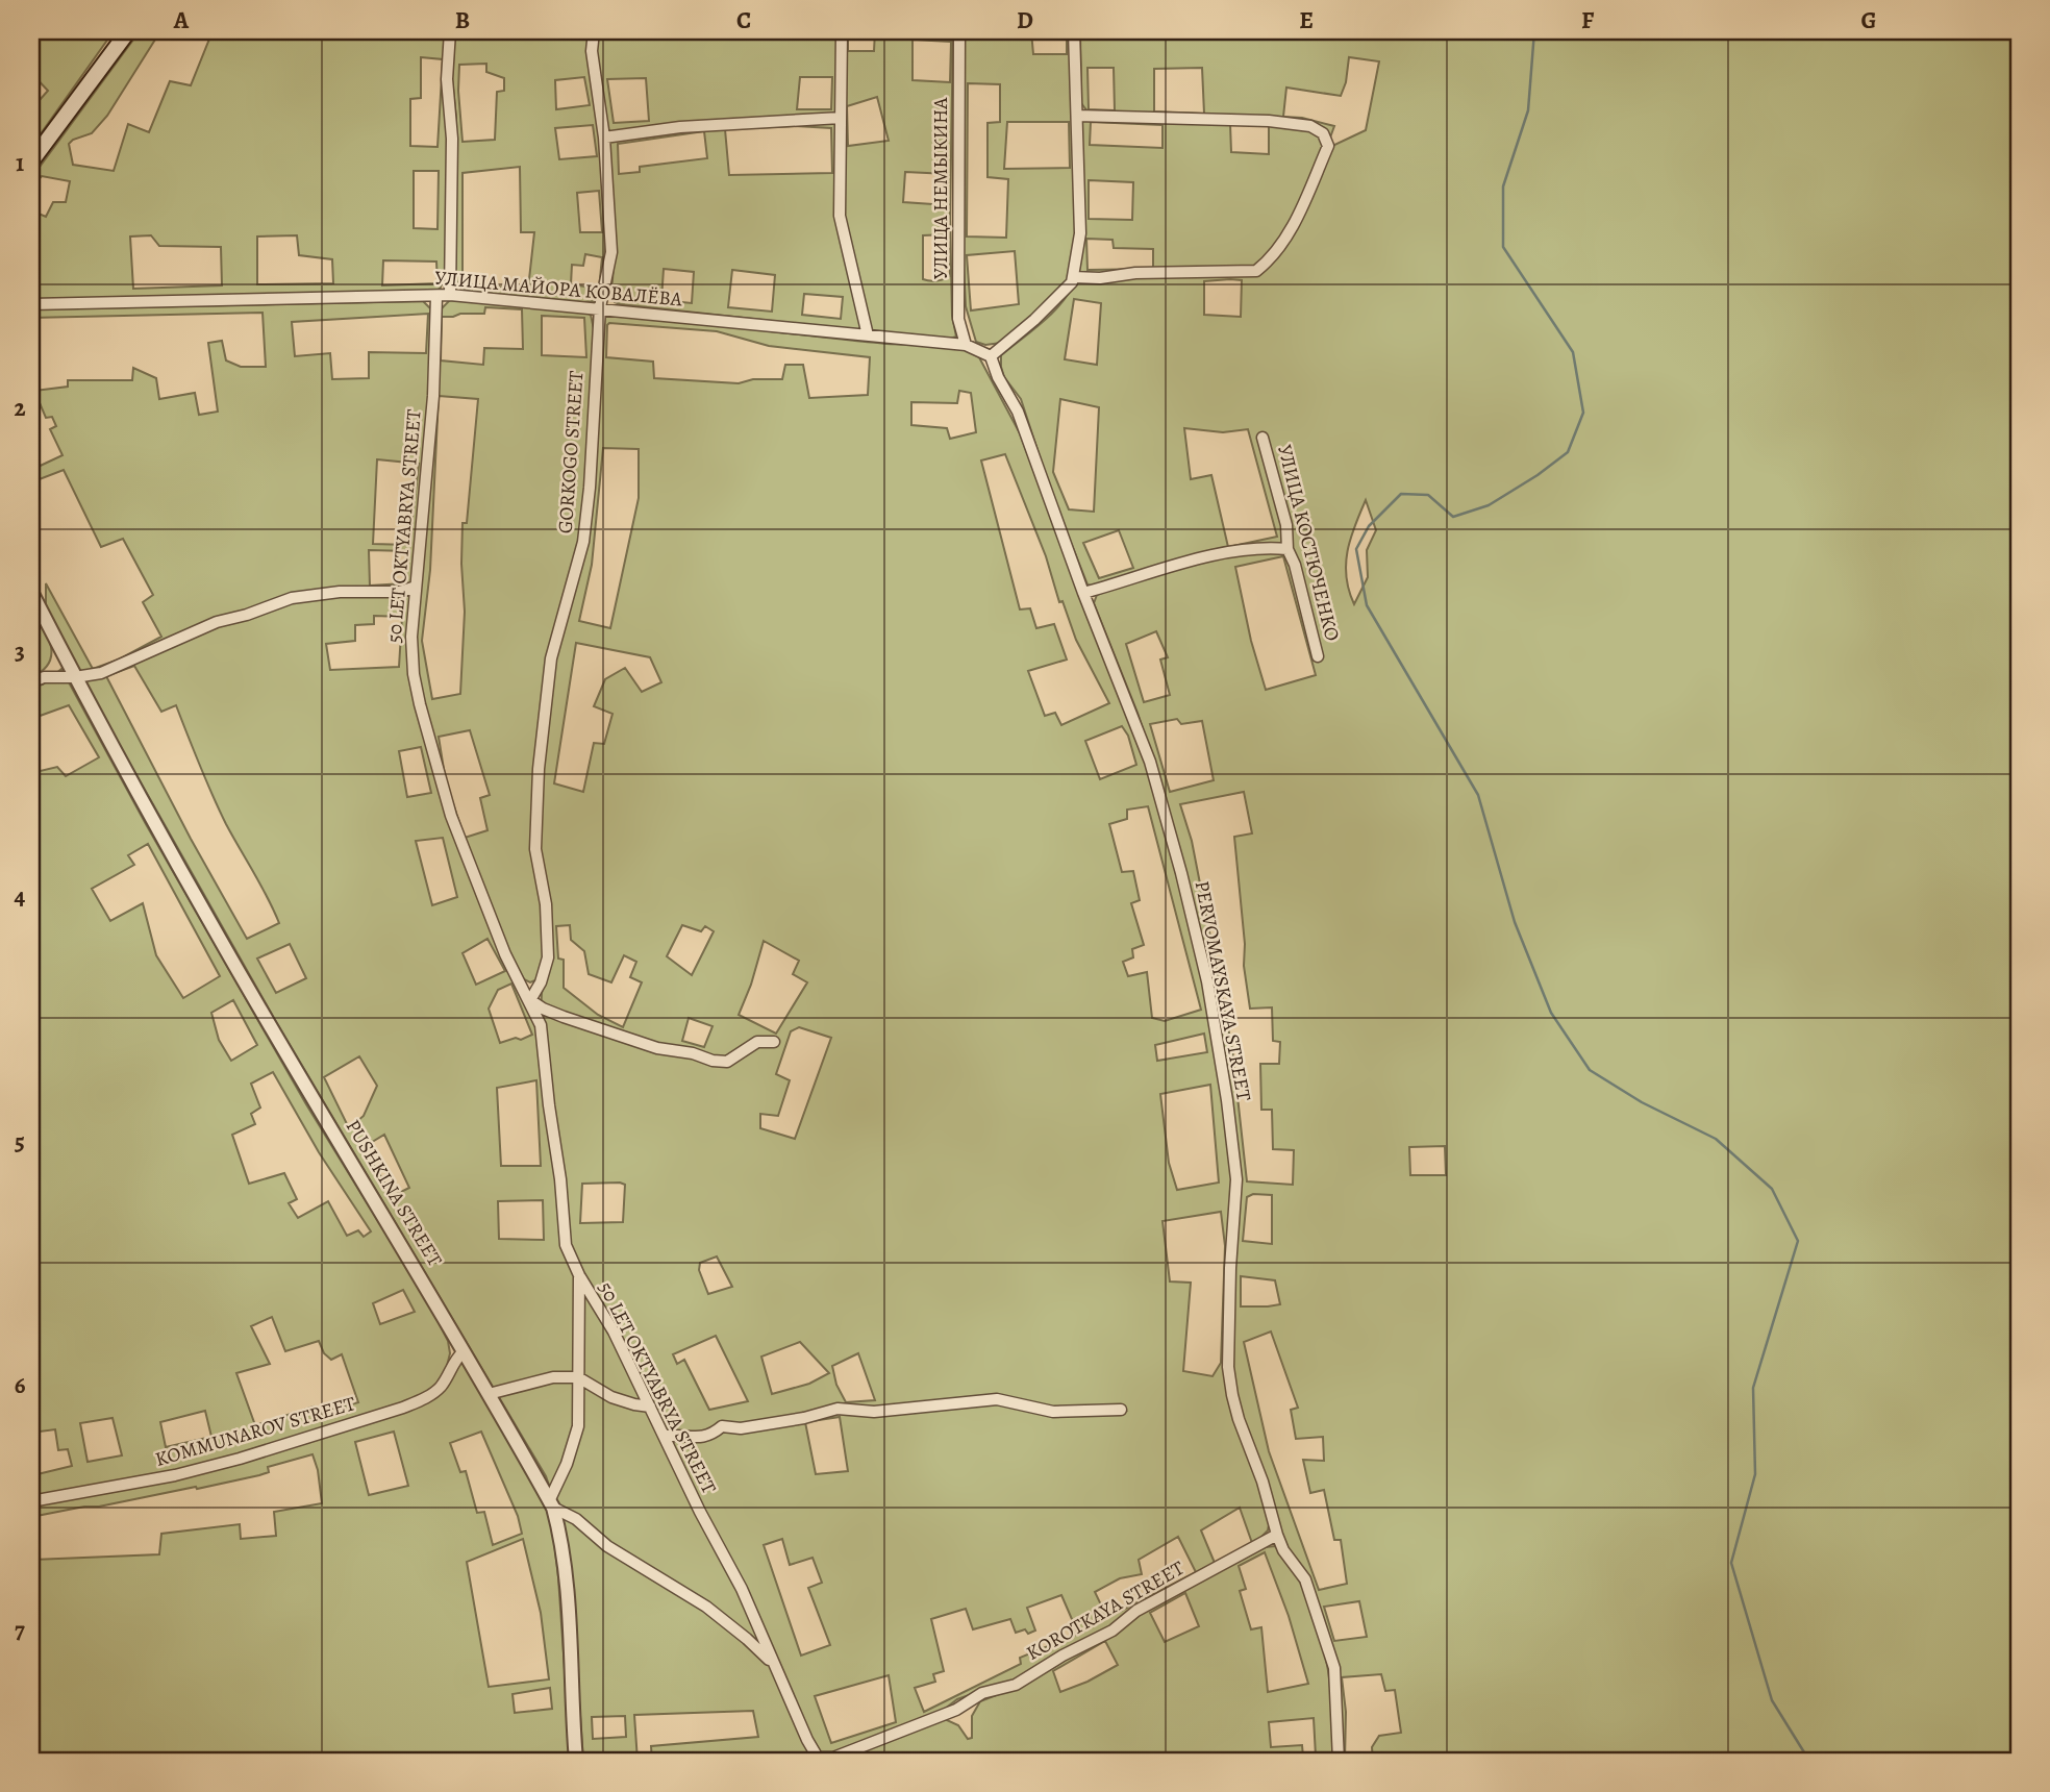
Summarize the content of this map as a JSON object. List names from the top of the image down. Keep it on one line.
{"streets":{"street":["УЛИЦА НЕМЫКИНА","УЛИЦА МАЙОРА КОВАЛЁВА","GORKOGO STREET","50 LET OKTYABRYA STREET","УЛИЦА КОСТЮЧЕНКО","PERVOMAYSKAYA STREET","PUSHKINA STREET","KOMMUNAROV STREET","KOROTKAYA STREET"]},"crossings":[["УЛИЦА НЕМЫКИНА","УЛИЦА МАЙОРА КОВАЛЁВА"],["УЛИЦА МАЙОРА КОВАЛЁВА","GORKOGO STREET"],["УЛИЦА МАЙОРА КОВАЛЁВА","50 LET OKTYABRYA STREET"],["УЛИЦА МАЙОРА КОВАЛЁВА","PERVOMAYSKAYA STREET"],["GORKOGO STREET","50 LET OKTYABRYA STREET"],["50 LET OKTYABRYA STREET","KOROTKAYA STREET"],["PERVOMAYSKAYA STREET","KOROTKAYA STREET"],["PUSHKINA STREET","KOMMUNAROV STREET"]],"grid":{"columns":["A","B","C","D","E","F","G"],"rows":["1","2","3","4","5","6","7"]}}
